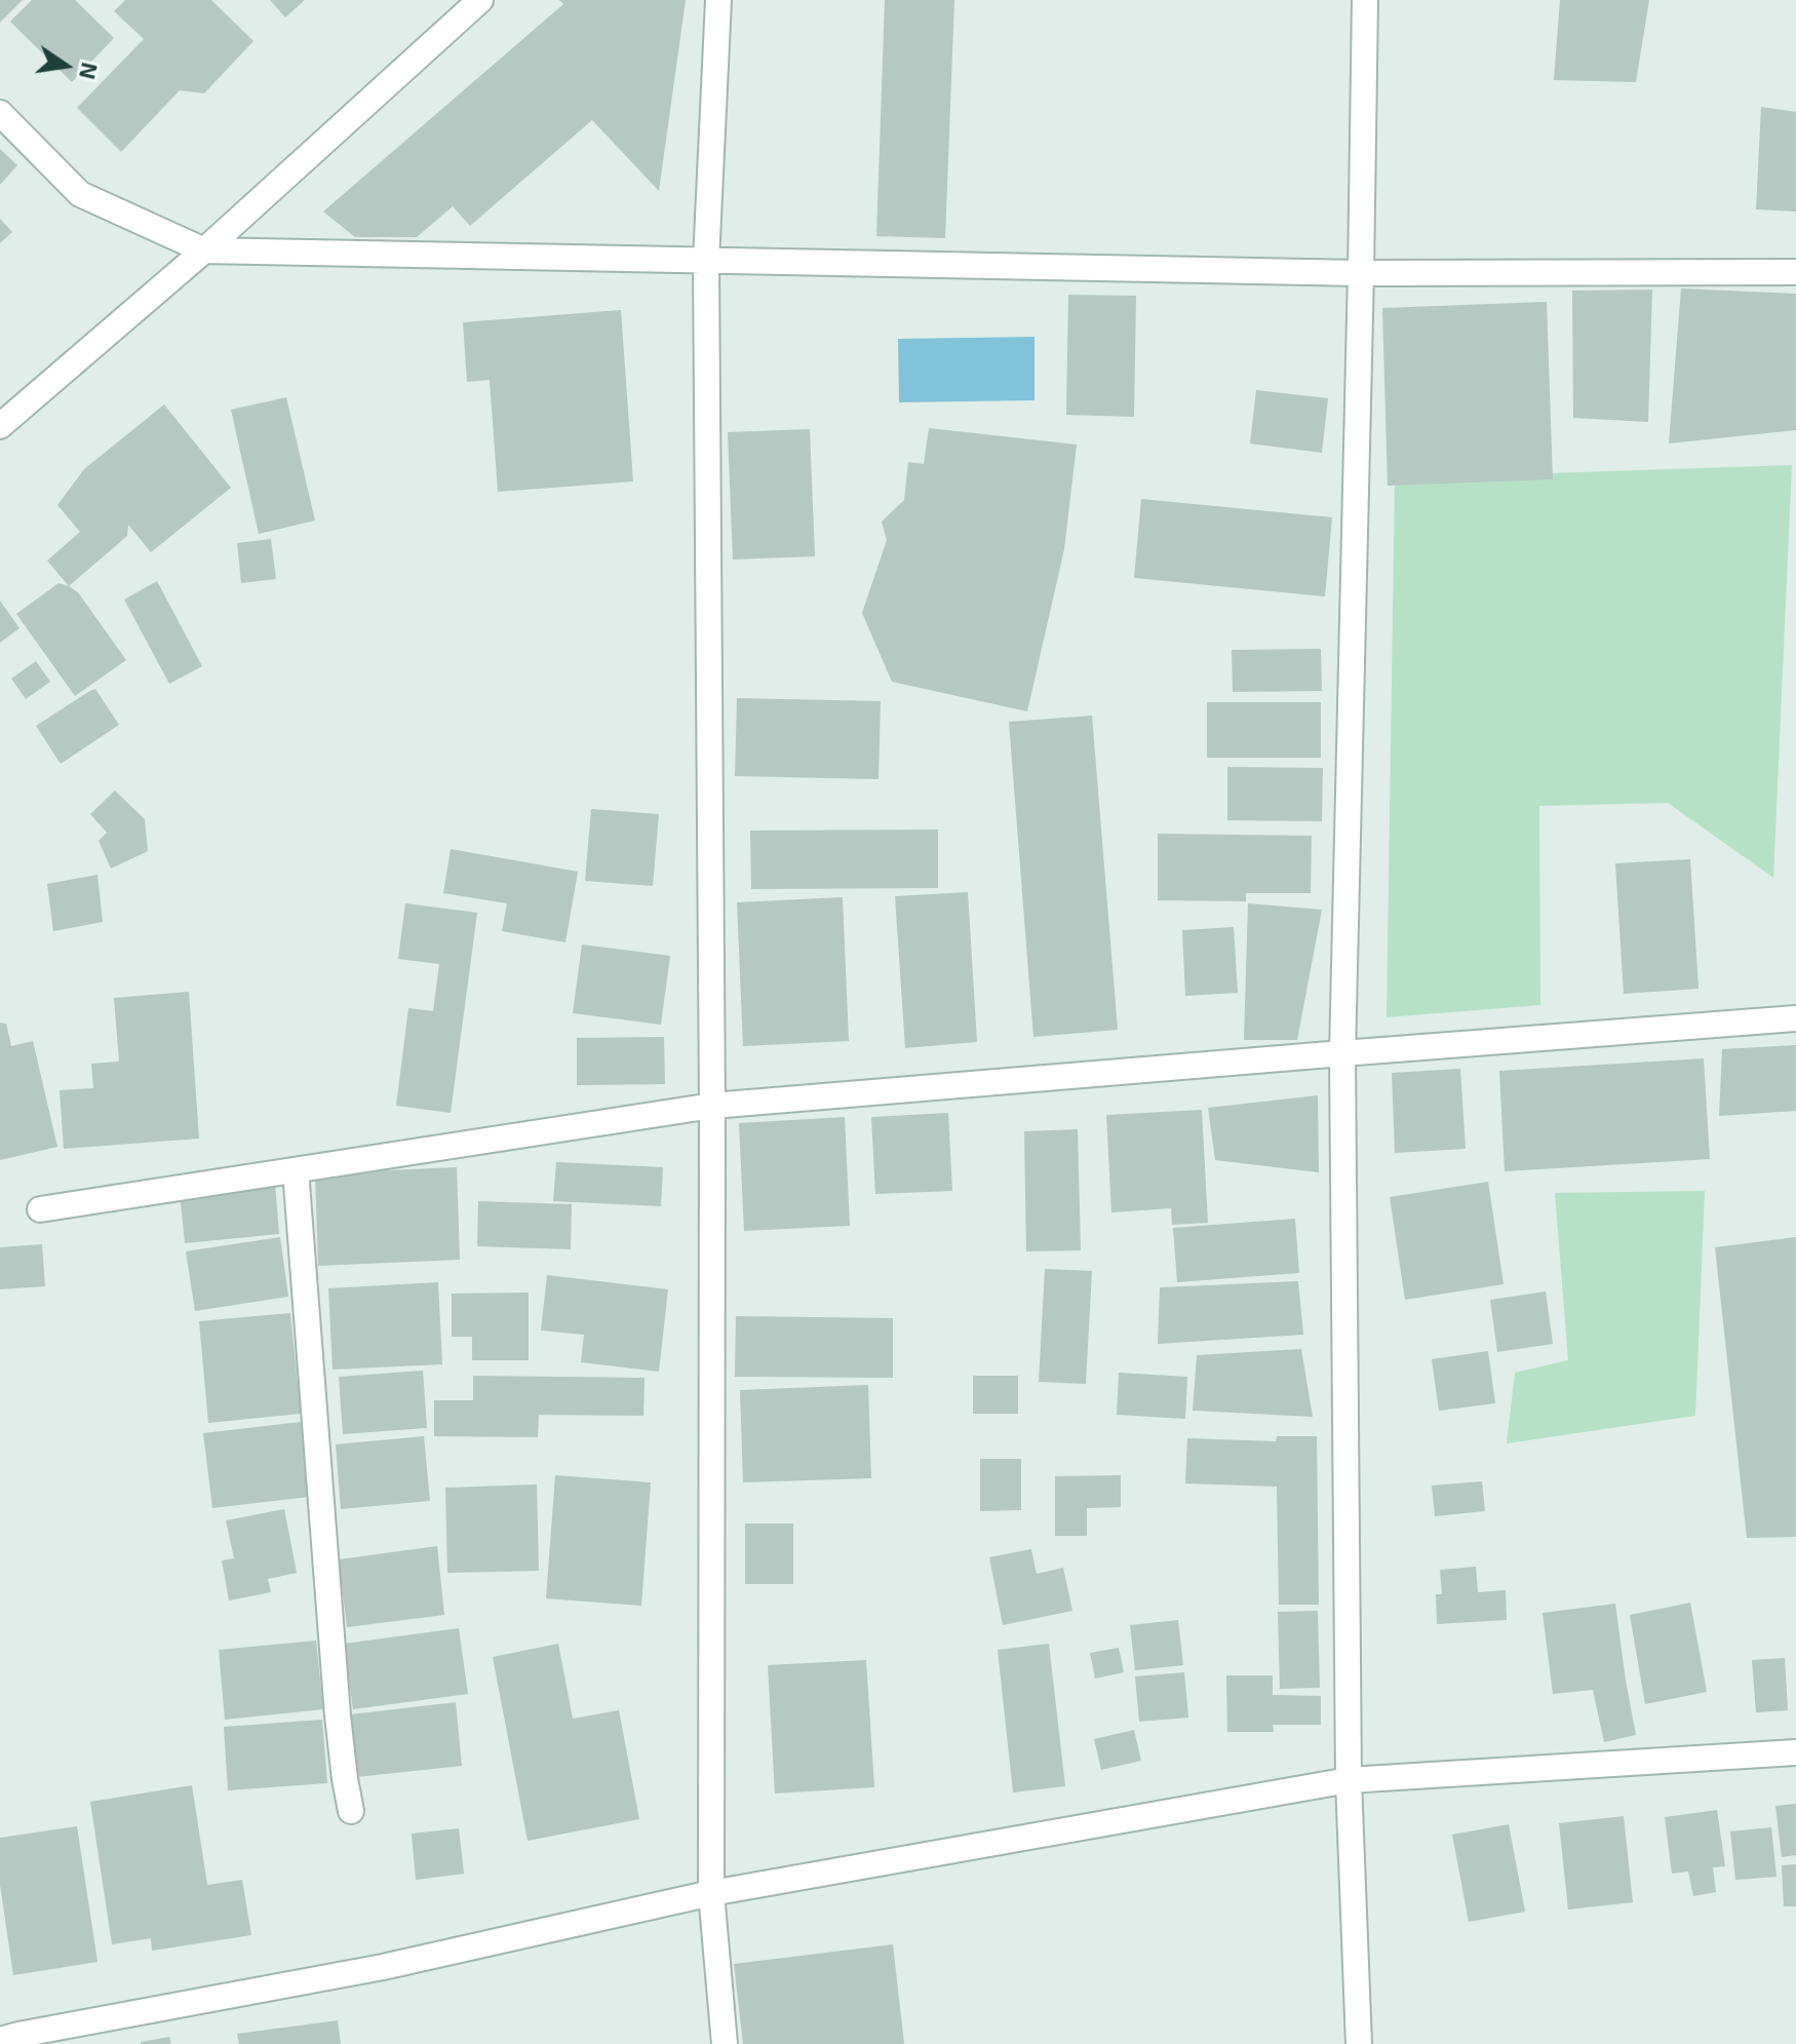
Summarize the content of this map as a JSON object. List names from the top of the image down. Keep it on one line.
{"north":"right"}
